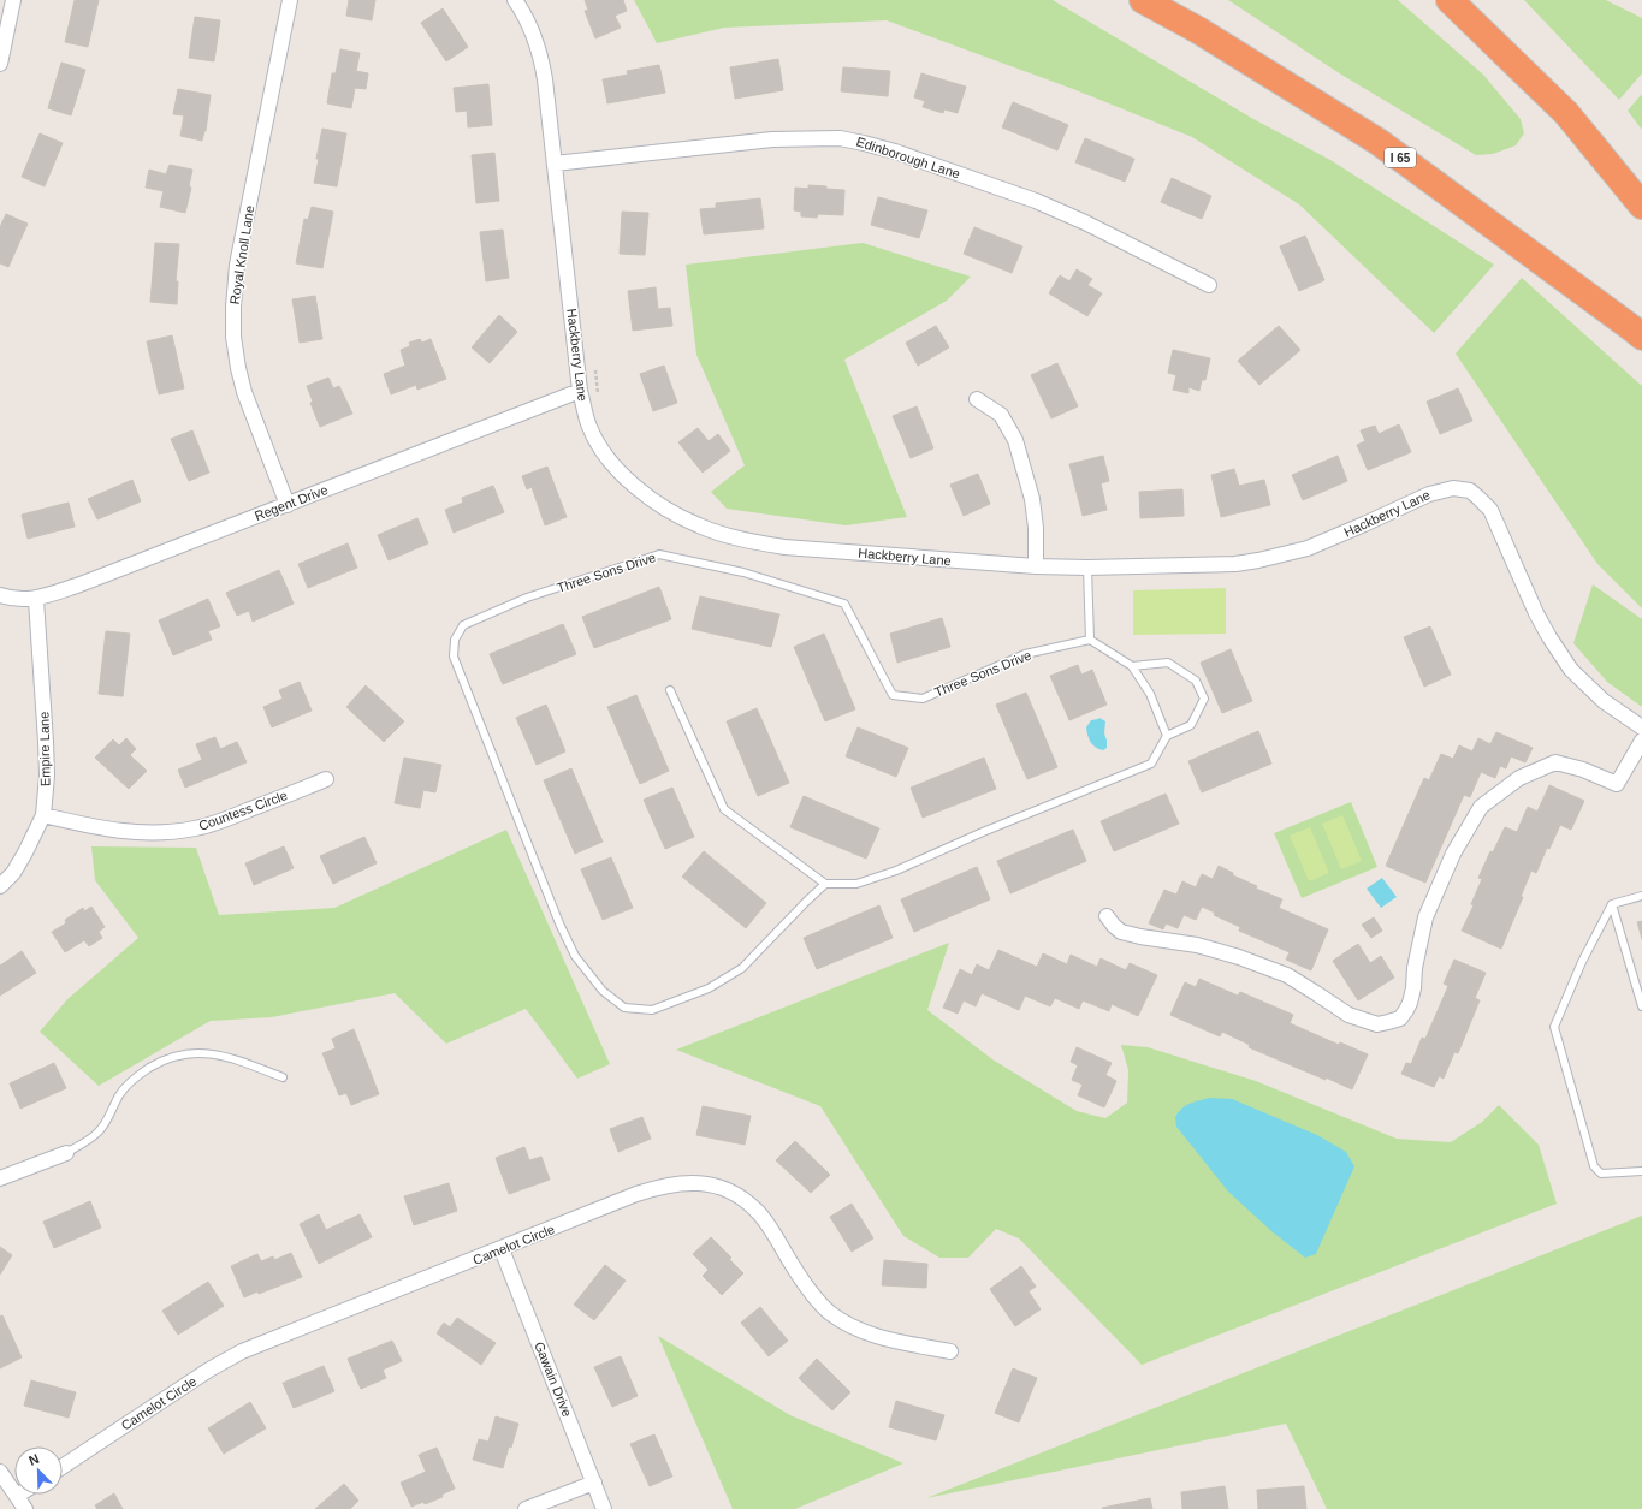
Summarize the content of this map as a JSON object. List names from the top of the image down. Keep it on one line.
{"streets":{"highway":["I 65"],"street":["Edinborough Lane","Royal Knoll Lane","Hackberry Lane","Regent Drive","Empire Lane","Countess Circle","Camelot Circle","Gawain Drive"],"lane":["Three Sons Drive"]},"crossings":[["Edinborough Lane","Hackberry Lane"],["Royal Knoll Lane","Regent Drive"],["Hackberry Lane","Regent Drive"],["Regent Drive","Empire Lane"],["Empire Lane","Countess Circle"],["Camelot Circle","Gawain Drive"]],"north":"top left"}
